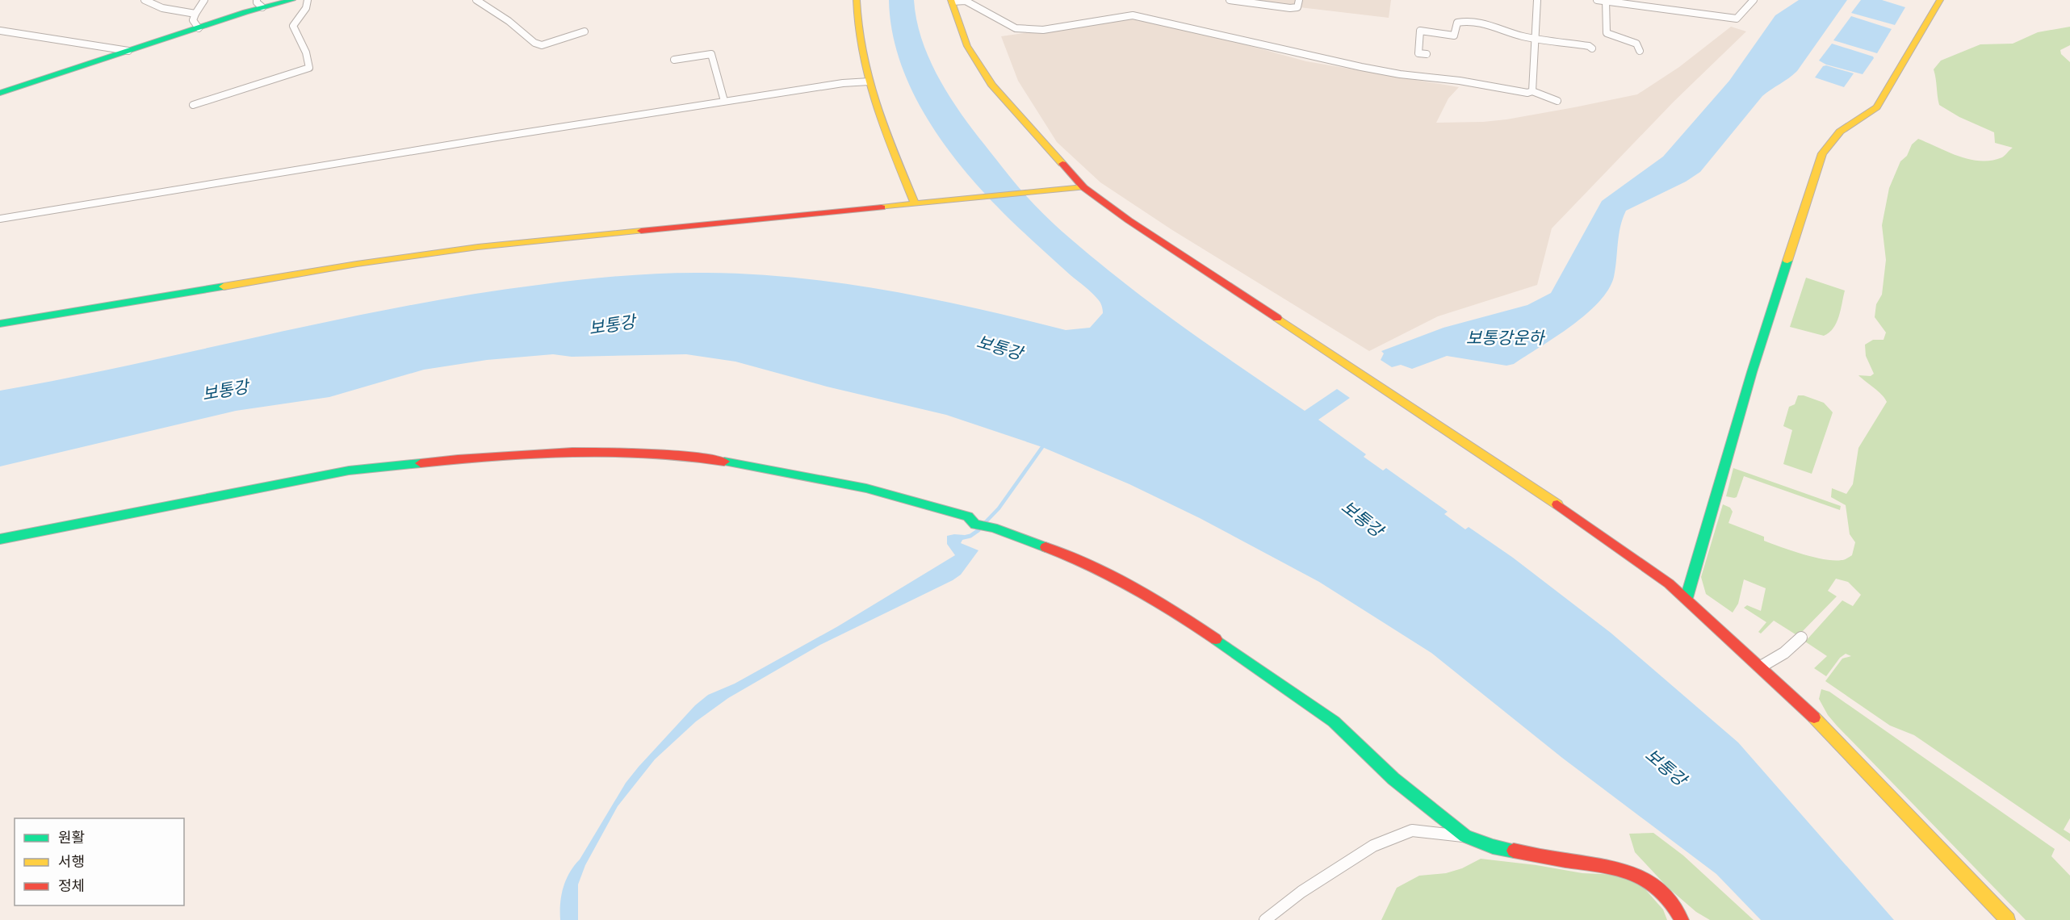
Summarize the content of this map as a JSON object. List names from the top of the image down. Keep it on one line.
{"water":["보통강","보통강운하"],"legend":["원활","서행","정체"]}
